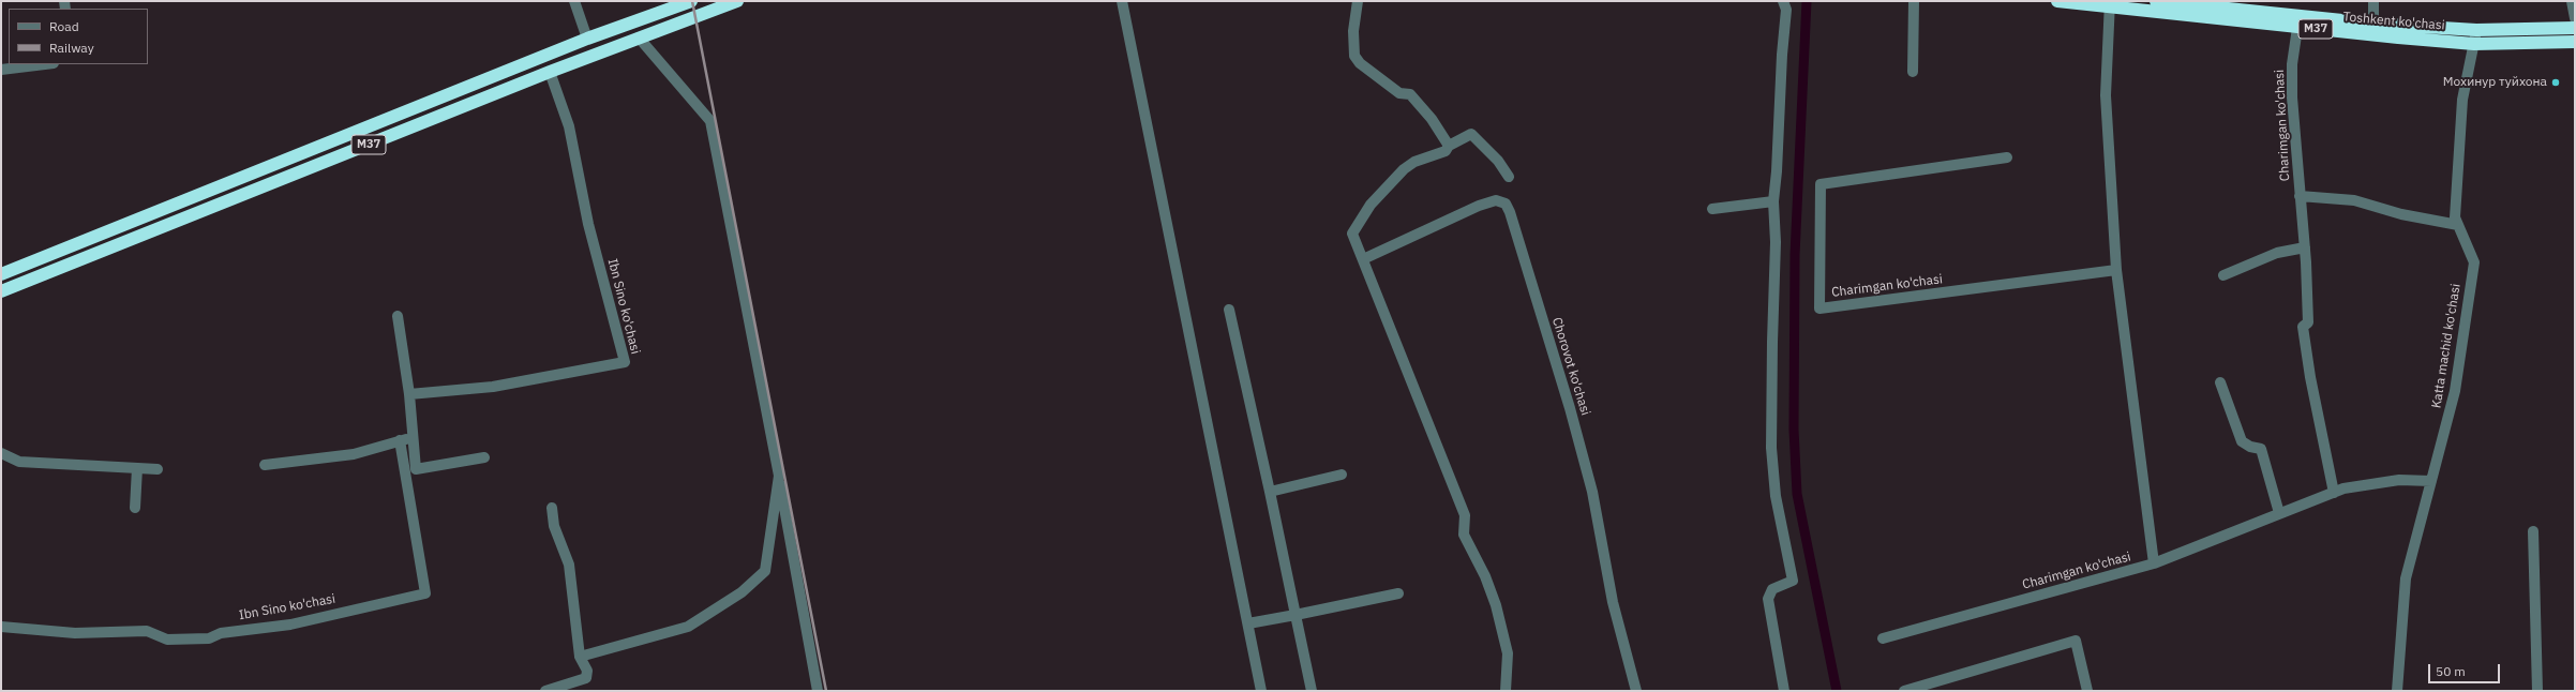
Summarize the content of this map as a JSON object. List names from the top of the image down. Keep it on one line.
{"streets":{"highway":["Toshkent ko'chasi","M37"],"street":["Charimgan ko'chasi","Ibn Sino ko'chasi","Katta machid ko'chasi","Chorovot ko'chasi"]},"crossings":[["Toshkent ko'chasi","Charimgan ko'chasi"],["Toshkent ko'chasi","Katta machid ko'chasi"],["M37","Ibn Sino ko'chasi"],["Charimgan ko'chasi","Katta machid ko'chasi"]],"places":["Мохинур туйхона"],"legend":["Road","Railway"],"scale_bar":"50 m"}
